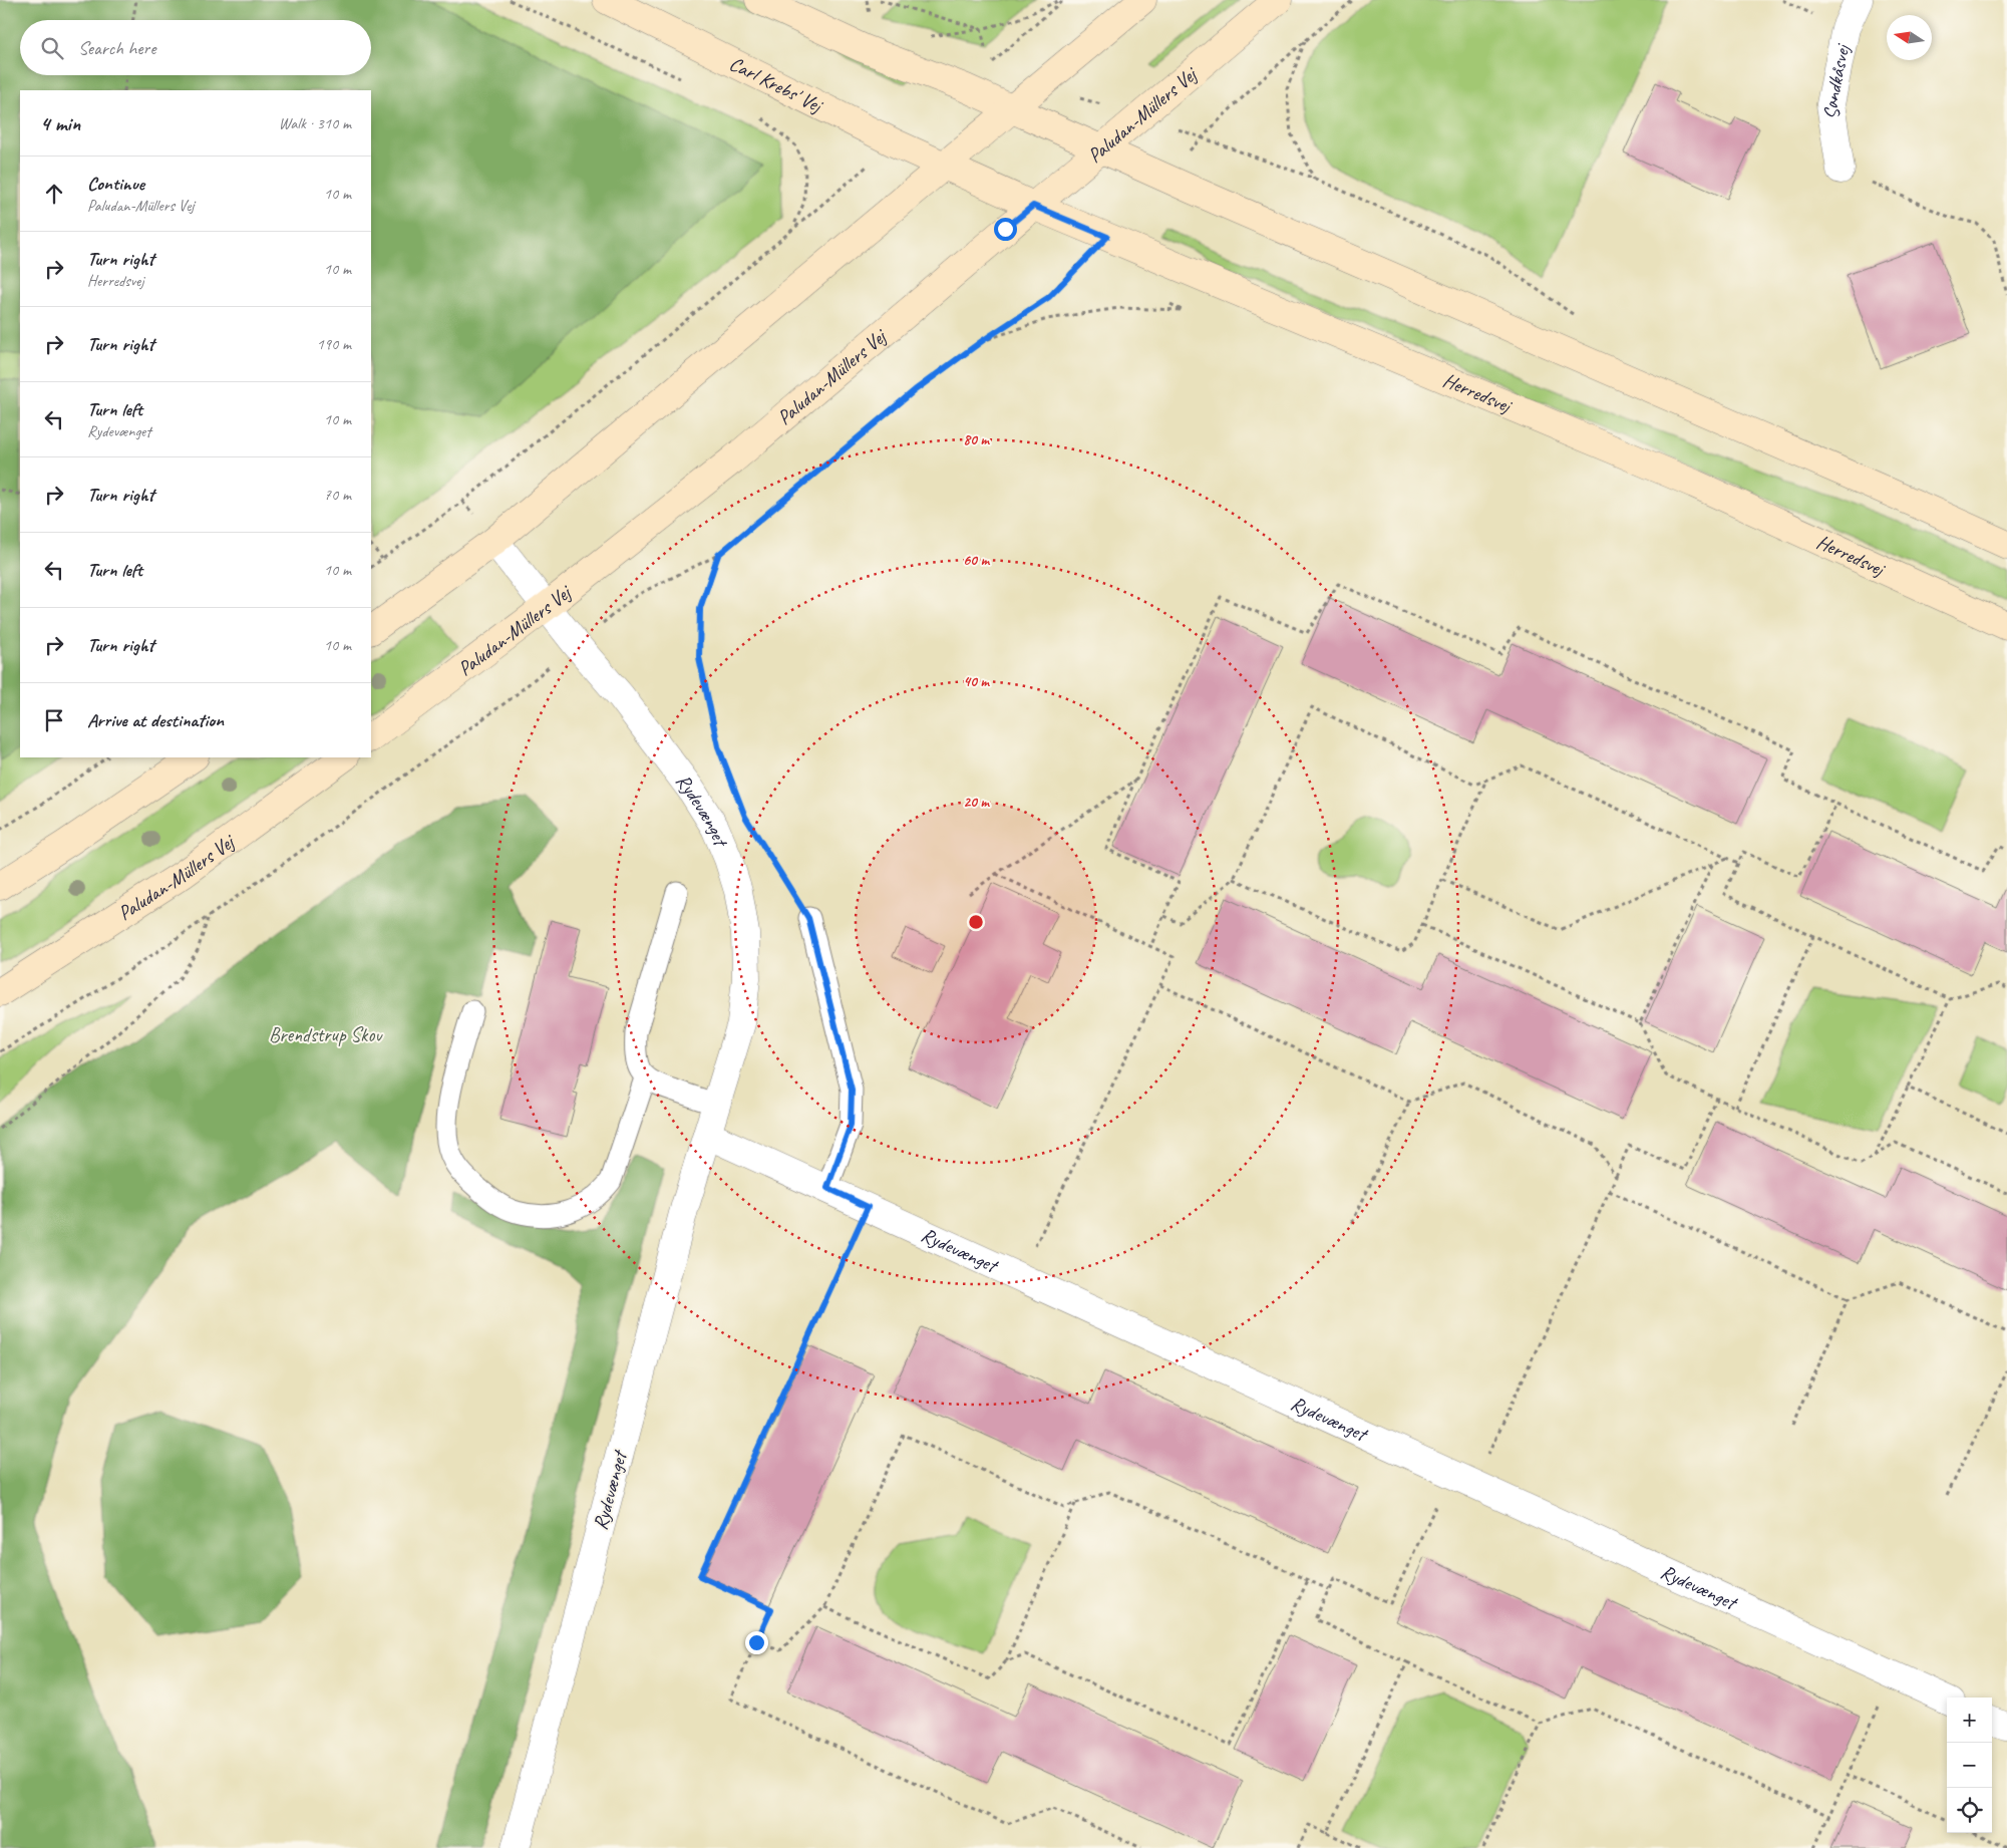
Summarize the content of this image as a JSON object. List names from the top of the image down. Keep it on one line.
{"streets":{"street":["Carl Krebs' Vej","Sandkåsvej","Paludan-Müllers Vej","Herredsvej","Rydevænget"]},"crossings":[["Carl Krebs' Vej","Herredsvej"],["Paludan-Müllers Vej","Herredsvej"],["Paludan-Müllers Vej","Rydevænget"]],"parks":["Brendstrup Skov"],"north":"left","page":{"search":"Search here","heading":["4 min","Walk · 310 m"],"list":[["Continue","Paludan-Müllers Vej","10 m"],["Turn right","Herredsvej","10 m"],["Turn right","190 m"],["Turn left","Rydevænget","10 m"],["Turn right","70 m"],["Turn left","10 m"],["Turn right","10 m"],"Arrive at destination"],"map_buttons":["+","−"]},"rings":["80 m","60 m","40 m","20 m"]}
